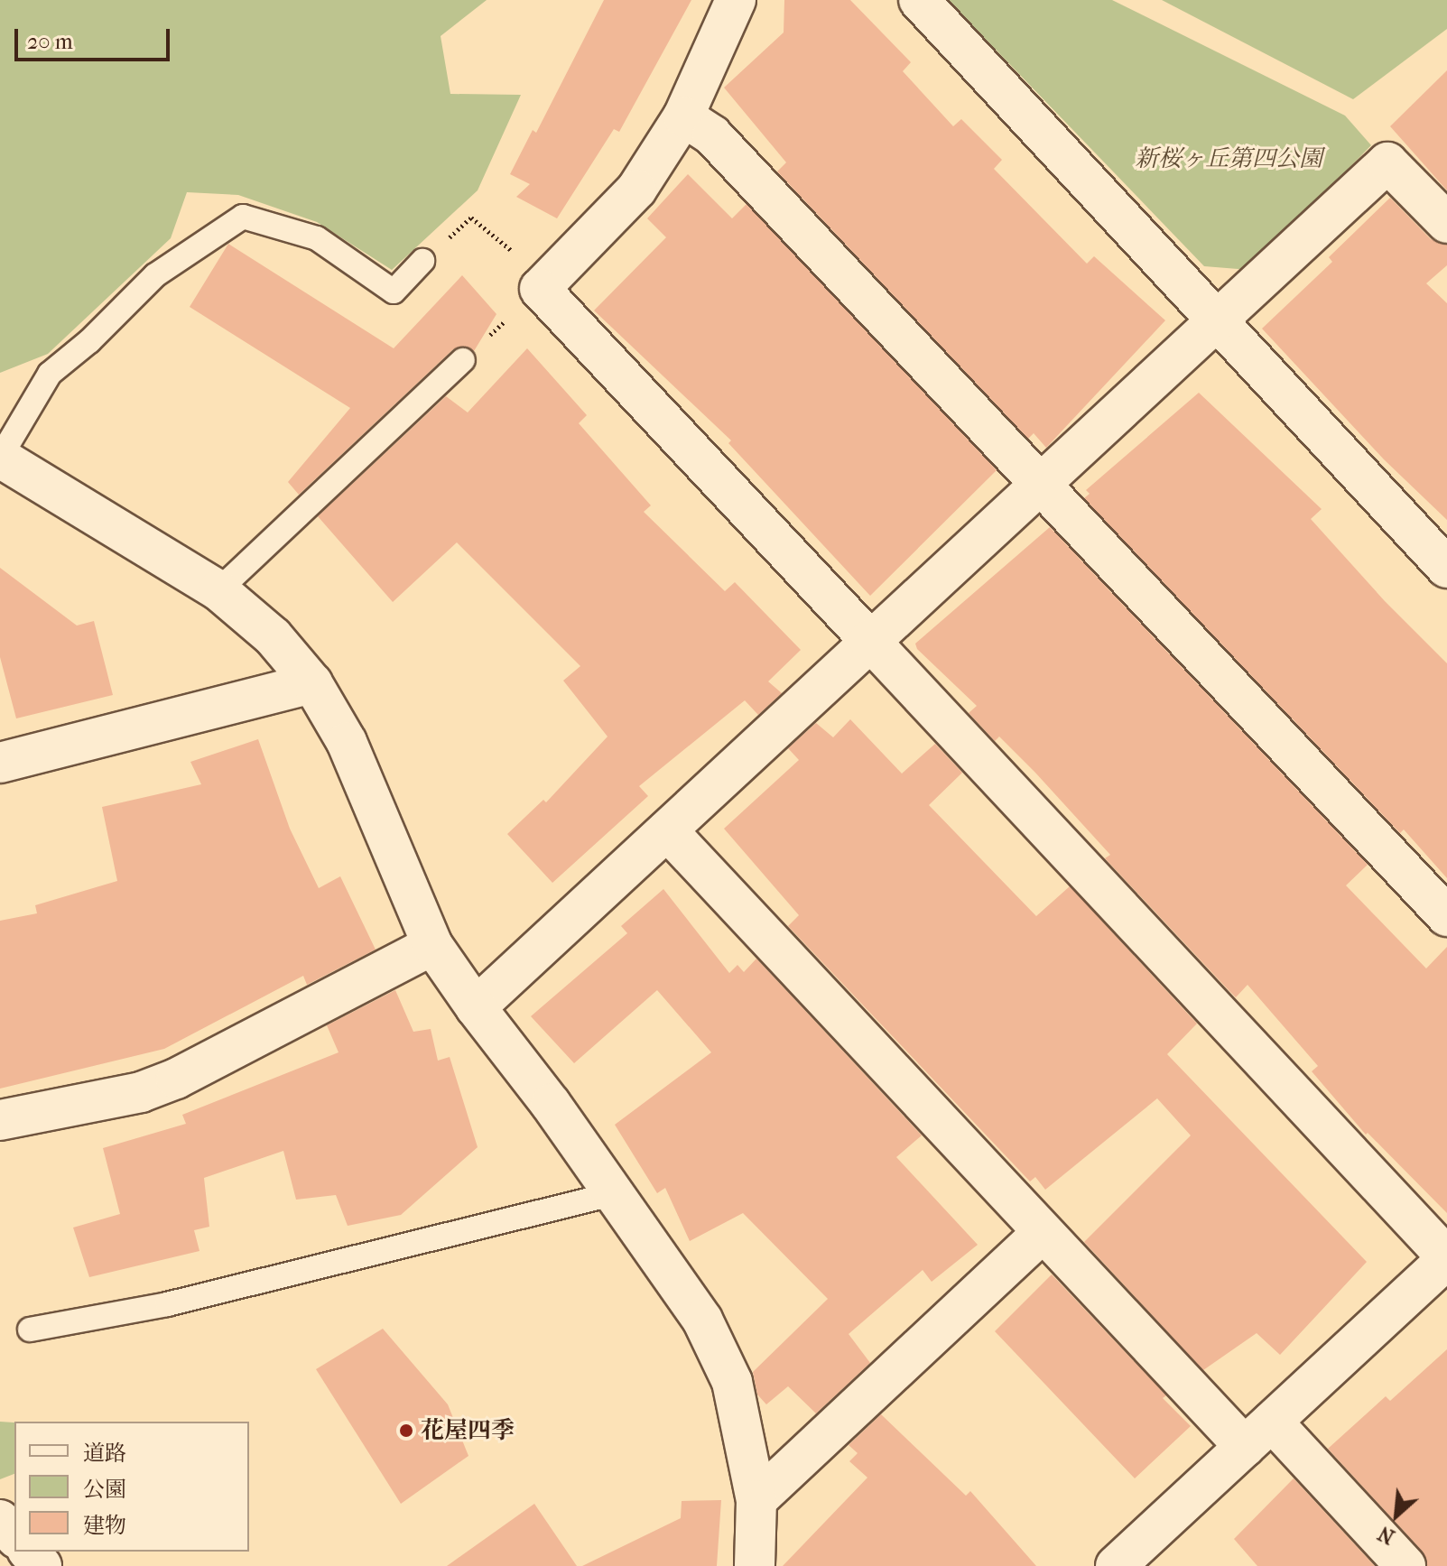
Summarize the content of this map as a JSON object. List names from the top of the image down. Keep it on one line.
{"parks":["新桜ヶ丘第四公園"],"places":["花屋四季"],"legend":["道路","公園","建物"],"scale_bar":"20 m","north":"bottom left"}
